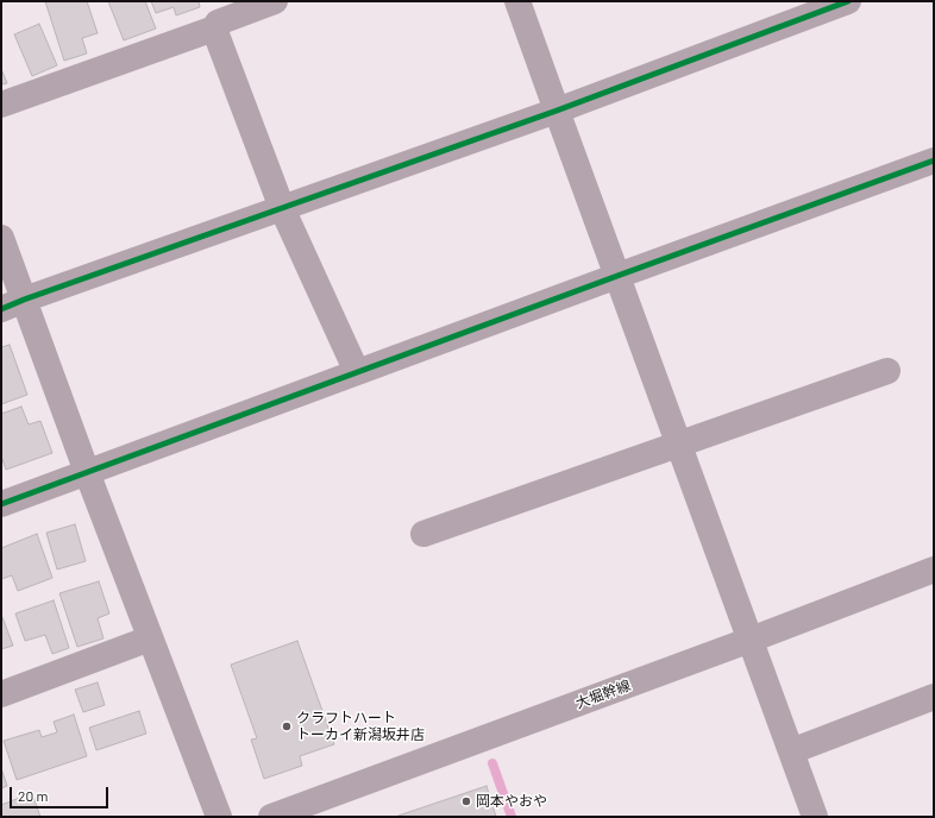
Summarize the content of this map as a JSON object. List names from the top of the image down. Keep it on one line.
{"streets":{"street":["大堀幹線"]},"places":["クラフトハート トーカイ新潟坂井店","岡本やおや"],"scale_bar":"20 m"}
